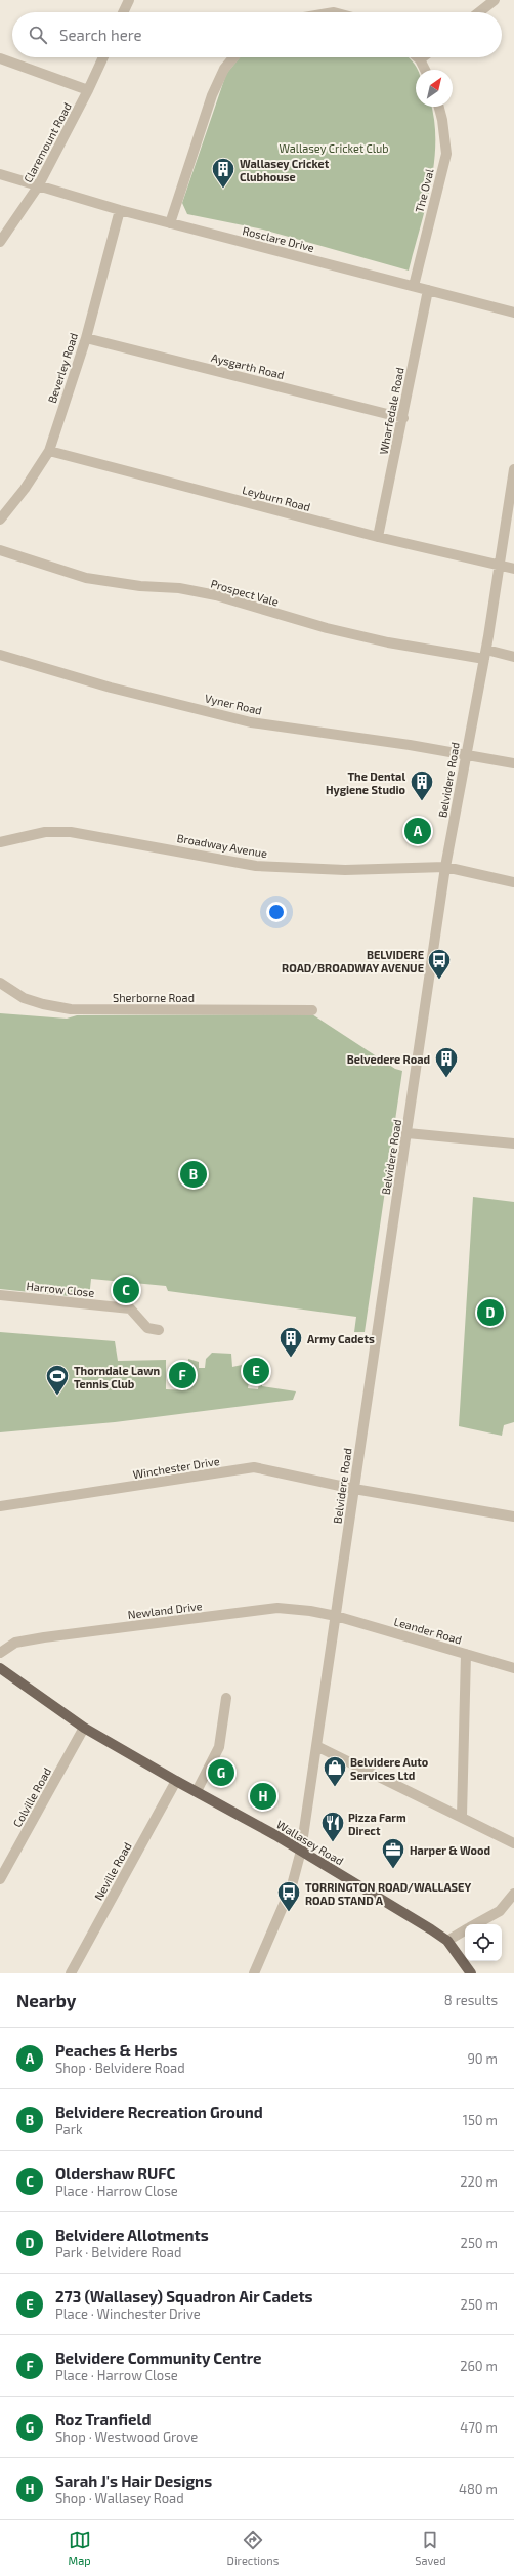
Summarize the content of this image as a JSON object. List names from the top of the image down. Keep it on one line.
{"streets":{"main road":["Wallasey Road"],"street":["Claremount Road","The Oval","Rosclare Drive","Aysgarth Road","Beverley Road","Wharfedale Road","Leyburn Road","Prospect Vale","Vyner Road","Belvidere Road","Broadway Avenue","Sherborne Road","Harrow Close","Winchester Drive","Newland Drive","Leander Road","Colville Road","Neville Road"]},"crossings":[["Claremount Road","Rosclare Drive"],["The Oval","Rosclare Drive"],["Rosclare Drive","Beverley Road"],["Rosclare Drive","Wharfedale Road"],["Aysgarth Road","Beverley Road"],["Aysgarth Road","Wharfedale Road"],["Beverley Road","Leyburn Road"],["Wharfedale Road","Leyburn Road"],["Leyburn Road","Belvidere Road"],["Prospect Vale","Belvidere Road"],["Vyner Road","Belvidere Road"],["Belvidere Road","Broadway Avenue"],["Belvidere Road","Winchester Drive"],["Belvidere Road","Newland Drive"],["Belvidere Road","Leander Road"],["Belvidere Road","Wallasey Road"],["Newland Drive","Leander Road"],["Colville Road","Wallasey Road"],["Wallasey Road","Neville Road"]],"parks":["Wallasey Cricket Club"],"places":{"building":["Wallasey Cricket Clubhouse","The Dental Hygiene Studio","Belvedere Road","Army Cadets"],"bus stop":["BELVIDERE ROAD/BROADWAY AVENUE","TORRINGTON ROAD/WALLASEY ROAD STAND A"],"sports":["Thorndale Lawn Tennis Club"],"shop":["Belvidere Auto Services Ltd"],"restaurant":["Pizza Farm Direct"],"office":["Harper & Wood"]},"north":"top right","page":{"search":"Search here","pins":["A","B","C","D","E","F","G","H"],"heading":["Nearby","8 results"],"list":[{"mark":"A","name":"Peaches & Herbs","note":"Shop · Belvidere Road","value":"90 m"},{"mark":"B","name":"Belvidere Recreation Ground","note":"Park","value":"150 m"},{"mark":"C","name":"Oldershaw RUFC","note":"Place · Harrow Close","value":"220 m"},{"mark":"D","name":"Belvidere Allotments","note":"Park · Belvidere Road","value":"250 m"},{"mark":"E","name":"273 (Wallasey) Squadron Air Cadets","note":"Place · Winchester Drive","value":"250 m"},{"mark":"F","name":"Belvidere Community Centre","note":"Place · Harrow Close","value":"260 m"},{"mark":"G","name":"Roz Tranfield","note":"Shop · Westwood Grove","value":"470 m"},{"mark":"H","name":"Sarah J's Hair Designs","note":"Shop · Wallasey Road","value":"480 m"}],"nav":["Map","Directions","Saved"]}}
